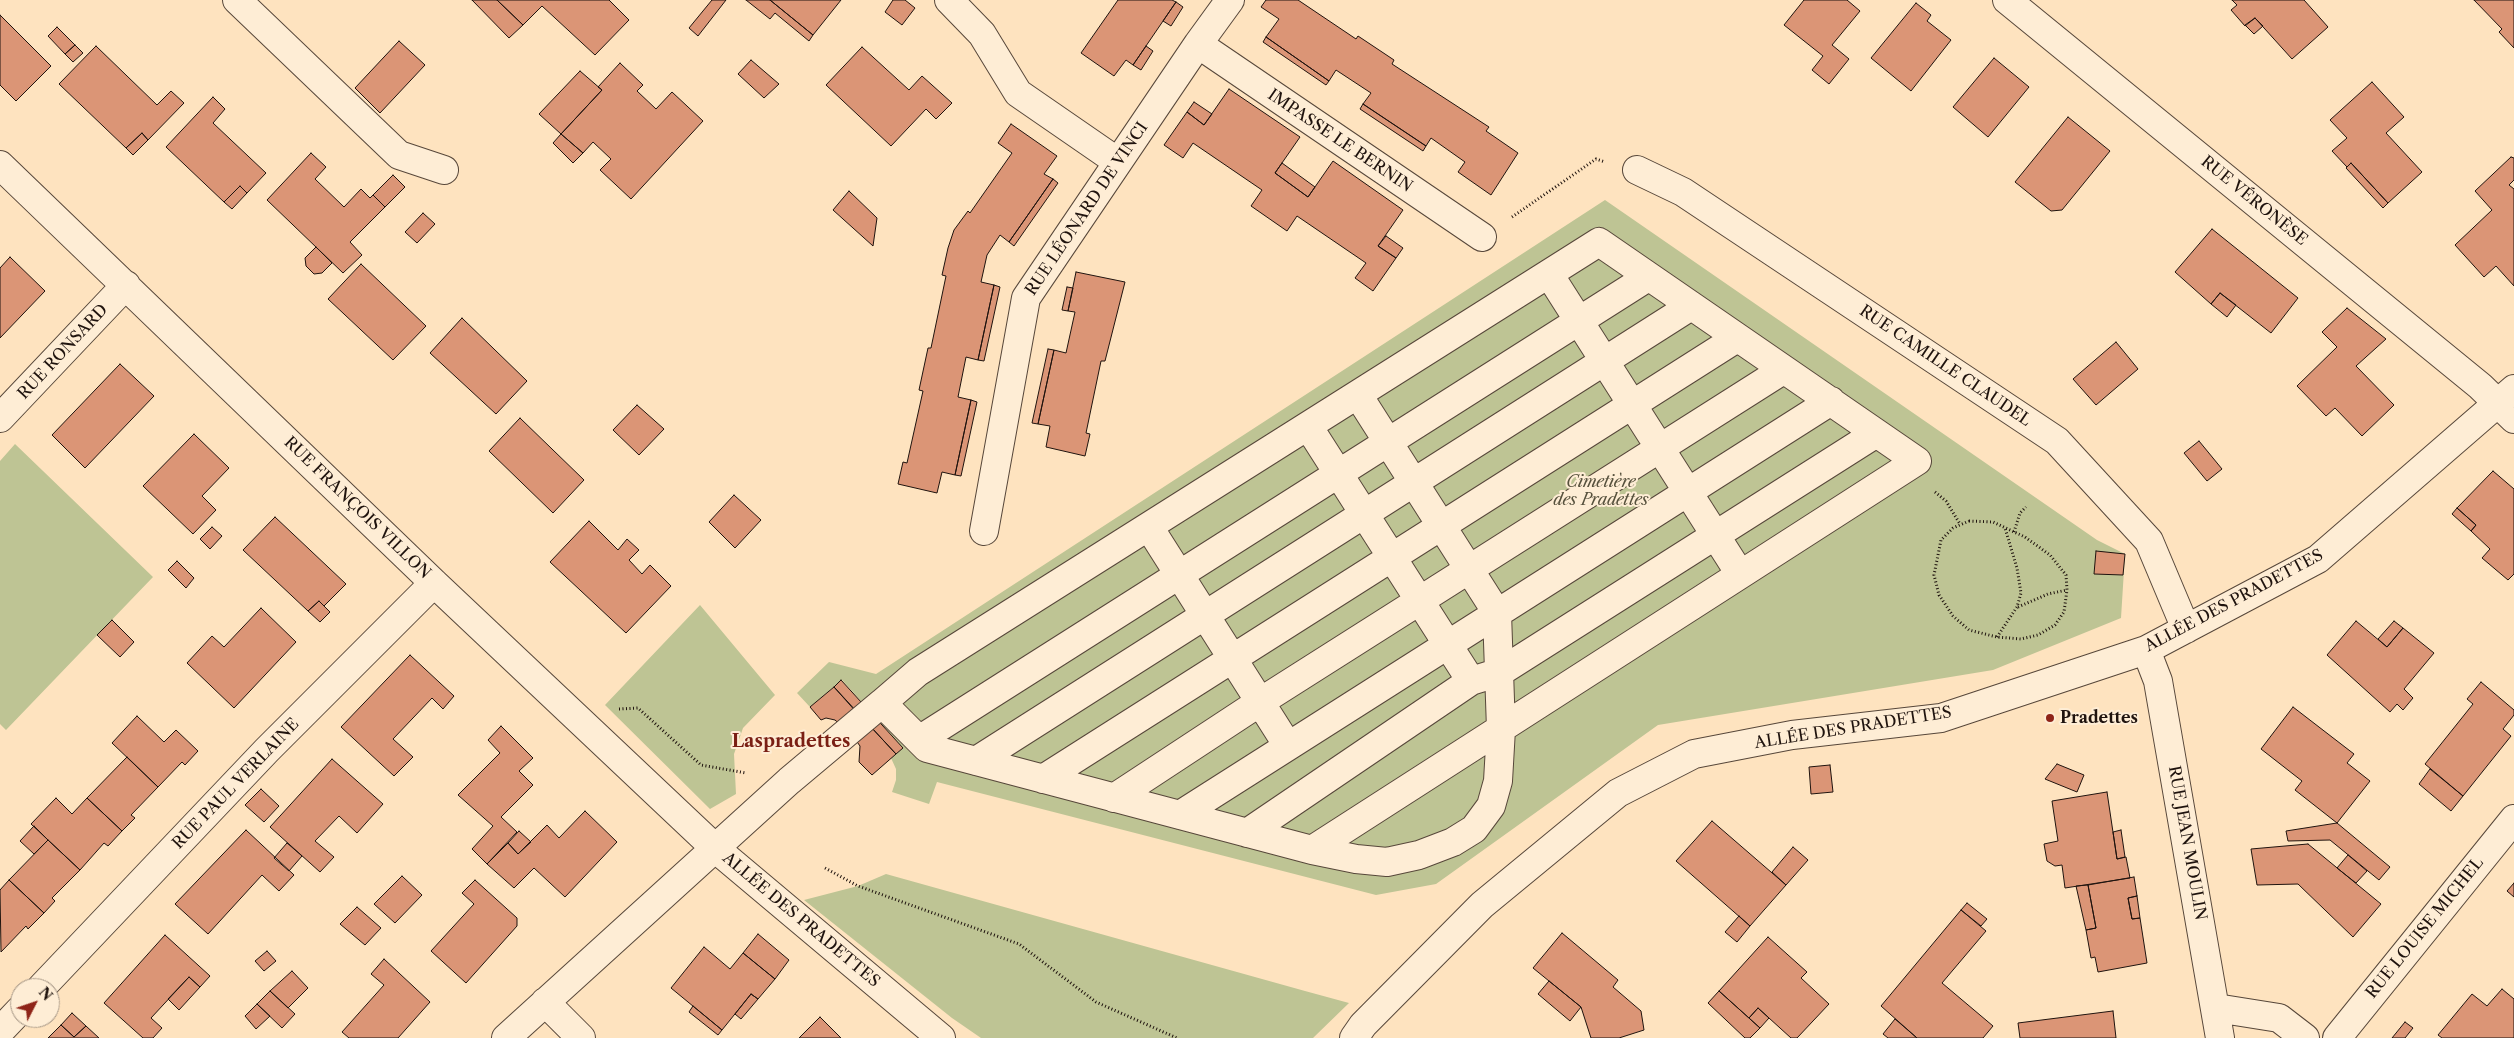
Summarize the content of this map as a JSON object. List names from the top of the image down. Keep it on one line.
{"streets":{"street":["IMPASSE LE BERNIN","RUE VÉRONÈSE","RUE LÉONARD DE VINCI","RUE RONSARD","RUE CAMILLE CLAUDEL","RUE FRANÇOIS VILLON","ALLÉE DES PRADETTES","RUE PAUL VERLAINE","RUE JEAN MOULIN","RUE LOUISE MICHEL"]},"crossings":[["IMPASSE LE BERNIN","RUE LÉONARD DE VINCI"],["RUE VÉRONÈSE","ALLÉE DES PRADETTES"],["RUE RONSARD","RUE FRANÇOIS VILLON"],["RUE CAMILLE CLAUDEL","ALLÉE DES PRADETTES"],["RUE FRANÇOIS VILLON","ALLÉE DES PRADETTES"],["RUE FRANÇOIS VILLON","RUE PAUL VERLAINE"],["ALLÉE DES PRADETTES","RUE JEAN MOULIN"]],"districts":["Laspradettes"],"parks":["Cimetière des Pradettes"],"places":["Pradettes"],"north":"top right"}
